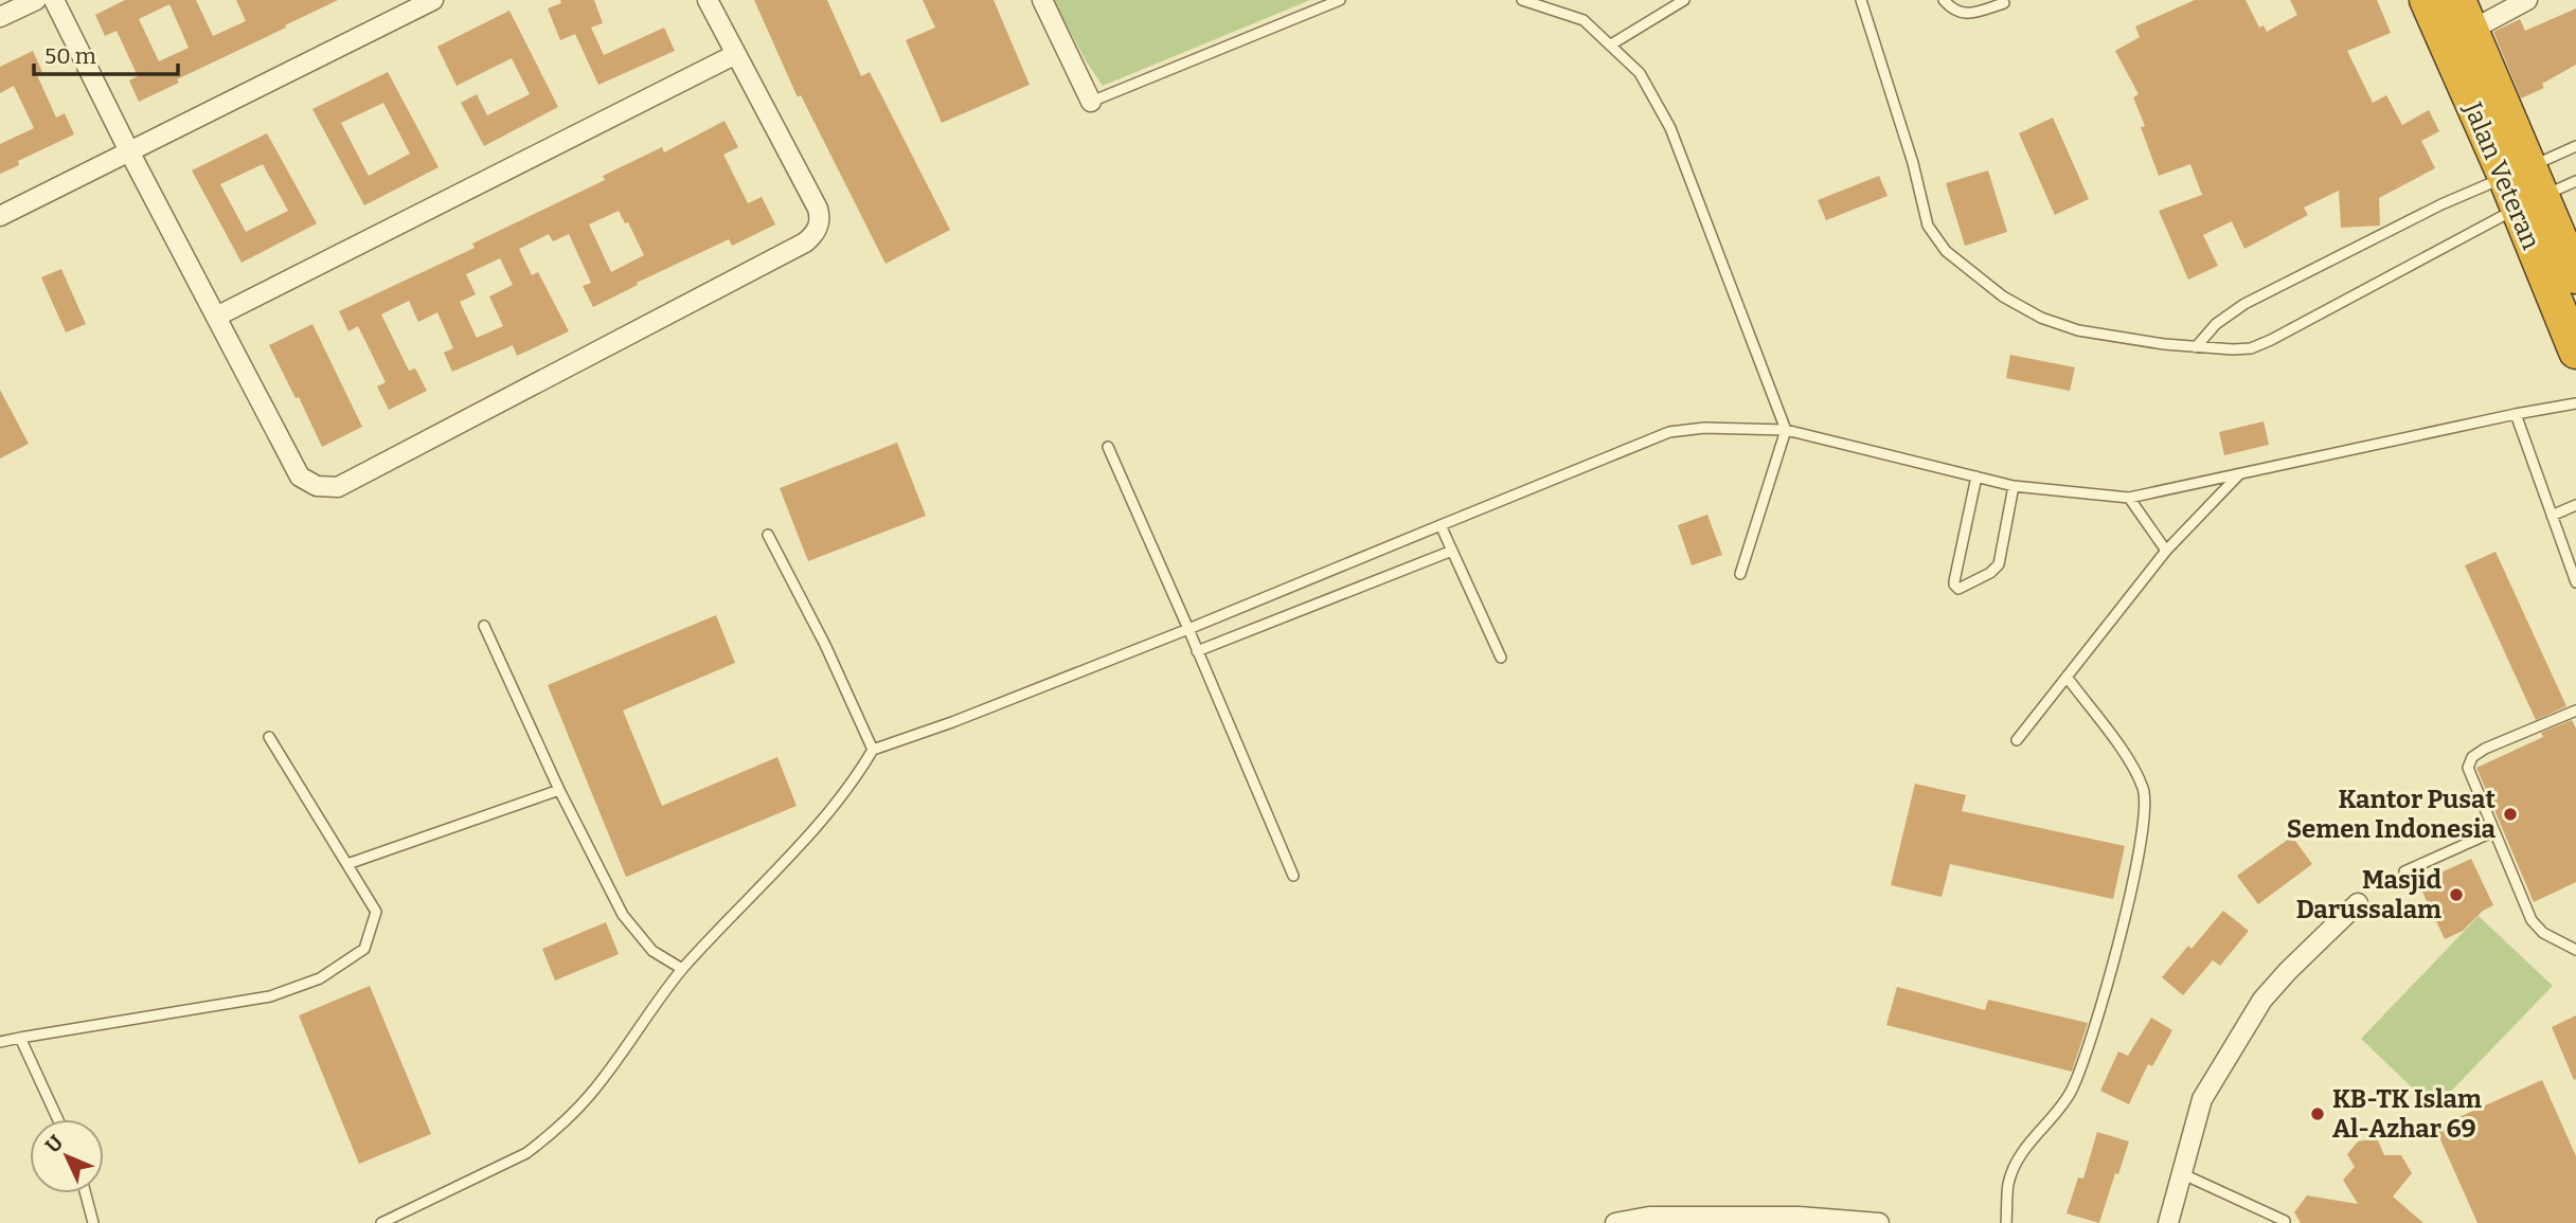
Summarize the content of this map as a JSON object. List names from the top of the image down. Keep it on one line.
{"streets":{"highway":["Jalan Veteran"]},"places":["Kantor Pusat Semen Indonesia","Masjid Darussalam","KB-TK Islam Al-Azhar 69"],"scale_bar":"50 m","north":"top left"}
